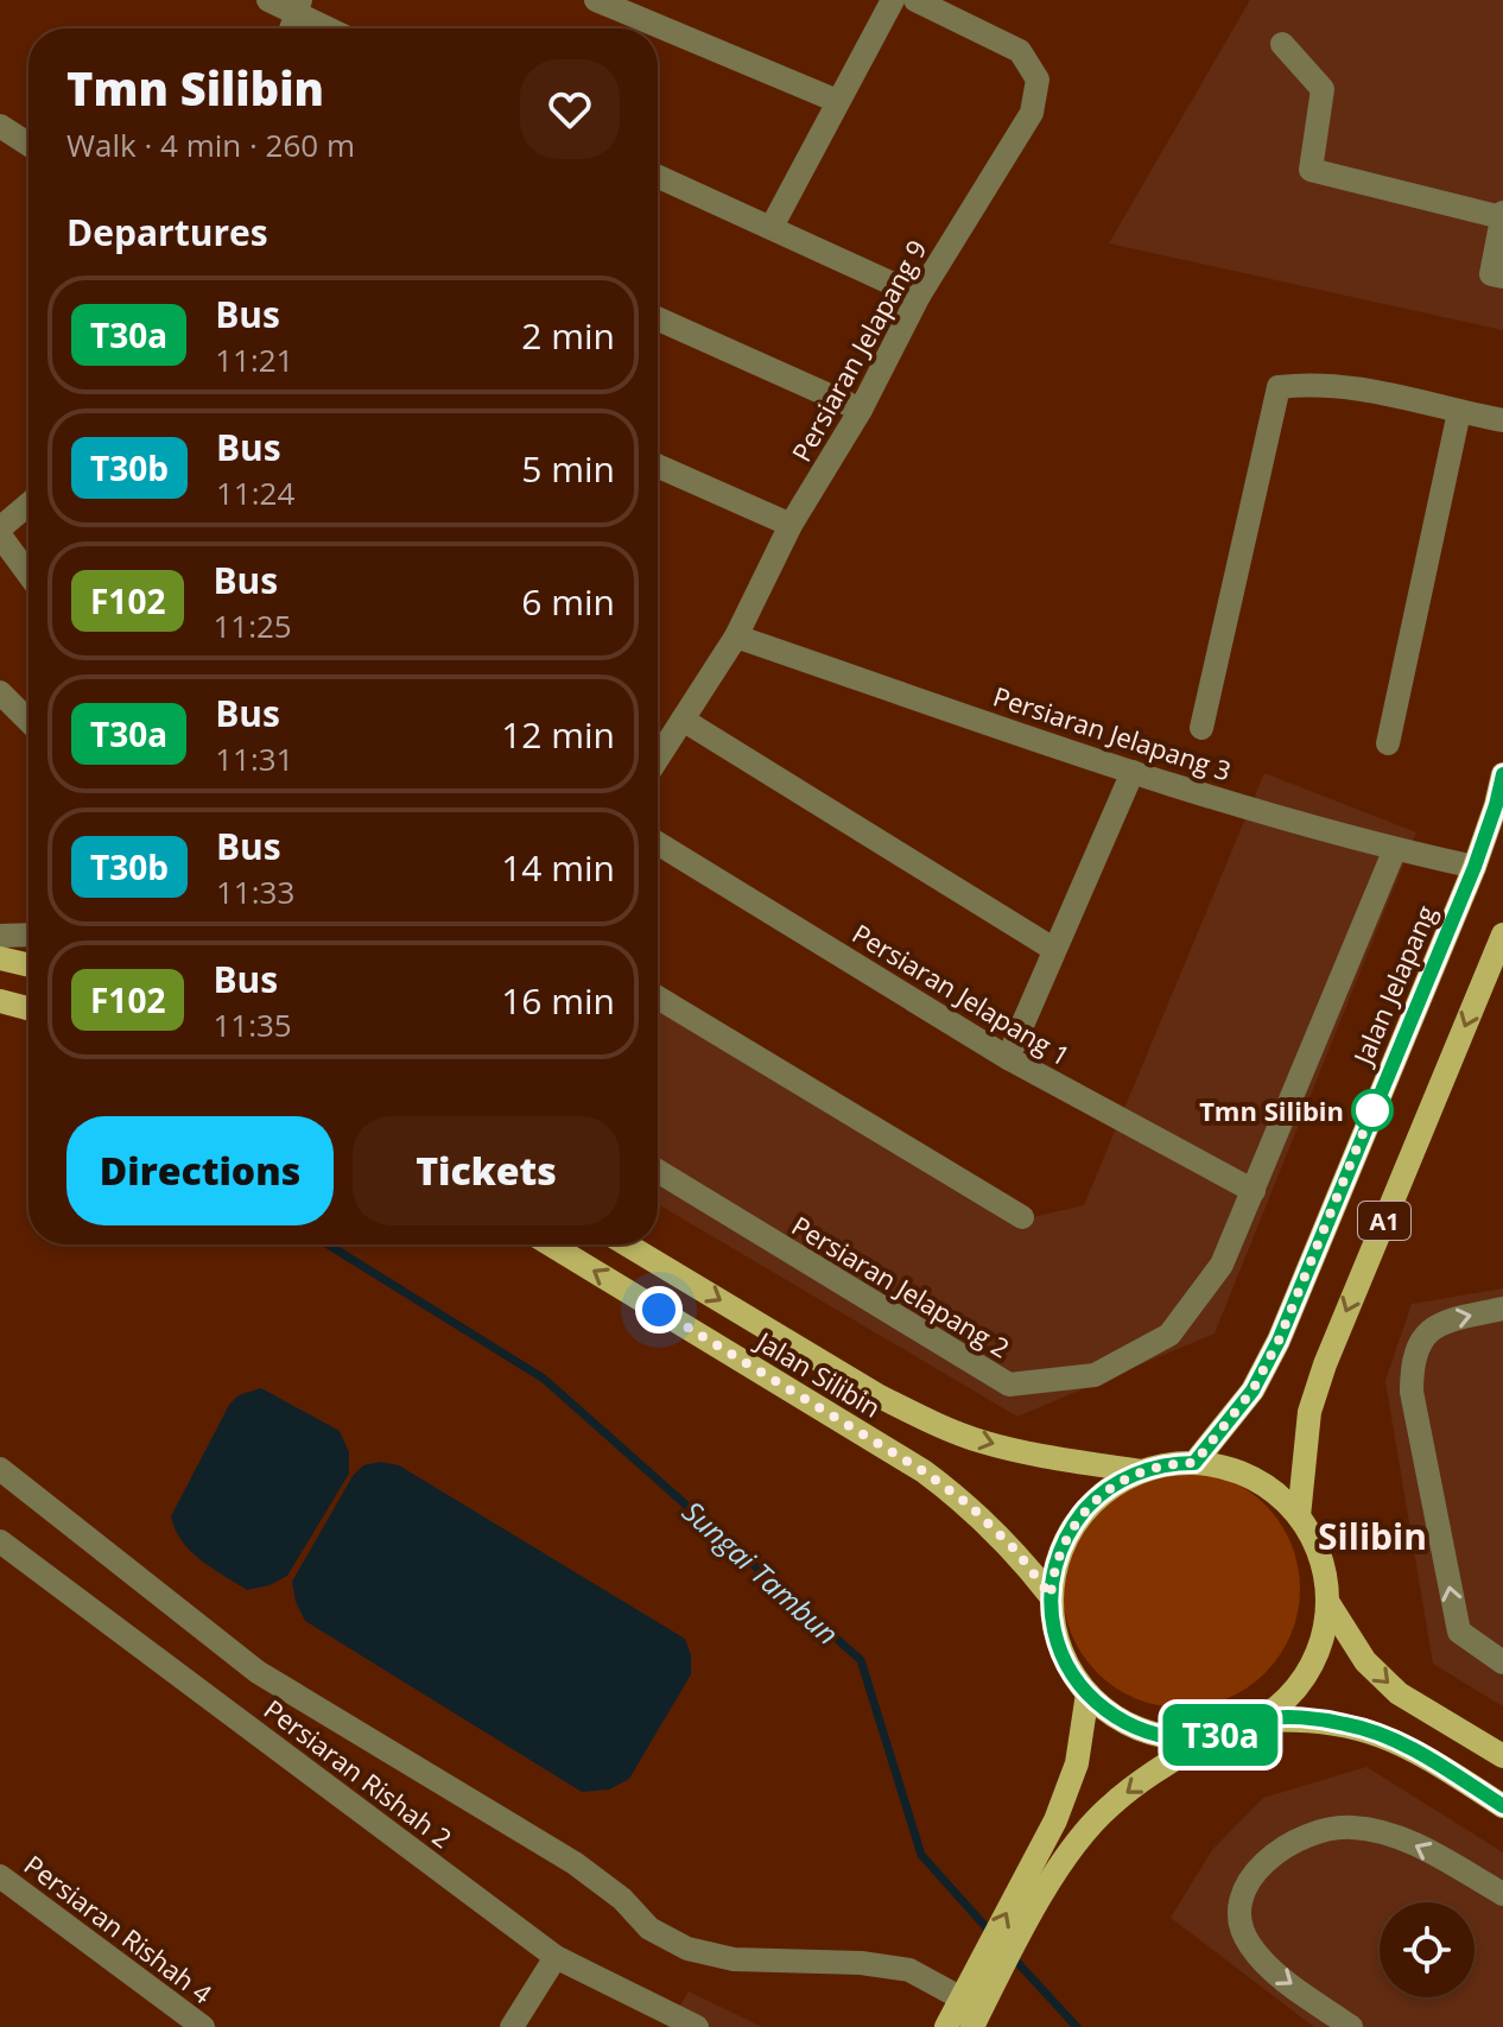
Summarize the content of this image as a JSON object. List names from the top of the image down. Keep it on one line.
{"streets":{"main road":["Jalan Jelapang","A1","Jalan Silibin"],"street":["Persiaran Jelapang 9","Persiaran Jelapang 3","Persiaran Jelapang 1","Persiaran Jelapang 2","Persiaran Rishah 2","Persiaran Rishah 4"]},"crossings":[["Persiaran Jelapang 9","Persiaran Jelapang 3"],["Persiaran Jelapang 3","Jalan Jelapang"],["Persiaran Jelapang 3","Persiaran Jelapang 2"],["Jalan Jelapang","A1"],["Jalan Jelapang","Jalan Silibin"],["Persiaran Jelapang 1","Persiaran Jelapang 2"],["A1","Jalan Silibin"]],"districts":["Silibin"],"water":["Sungai Tambun"],"places":["Tmn Silibin"],"lines":["bus line T30a"],"page":{"on_map":"T30a","heading":[["Tmn Silibin","Walk · 4 min · 260 m"],"Departures"],"list":[{"mark":"T30a","name":"Bus","note":"11:21","value":"2 min"},{"mark":"T30b","name":"Bus","note":"11:24","value":"5 min"},{"mark":"F102","name":"Bus","note":"11:25","value":"6 min"},{"mark":"T30a","name":"Bus","note":"11:31","value":"12 min"},{"mark":"T30b","name":"Bus","note":"11:33","value":"14 min"},{"mark":"F102","name":"Bus","note":"11:35","value":"16 min"}],"buttons":["Directions","Tickets"]}}
